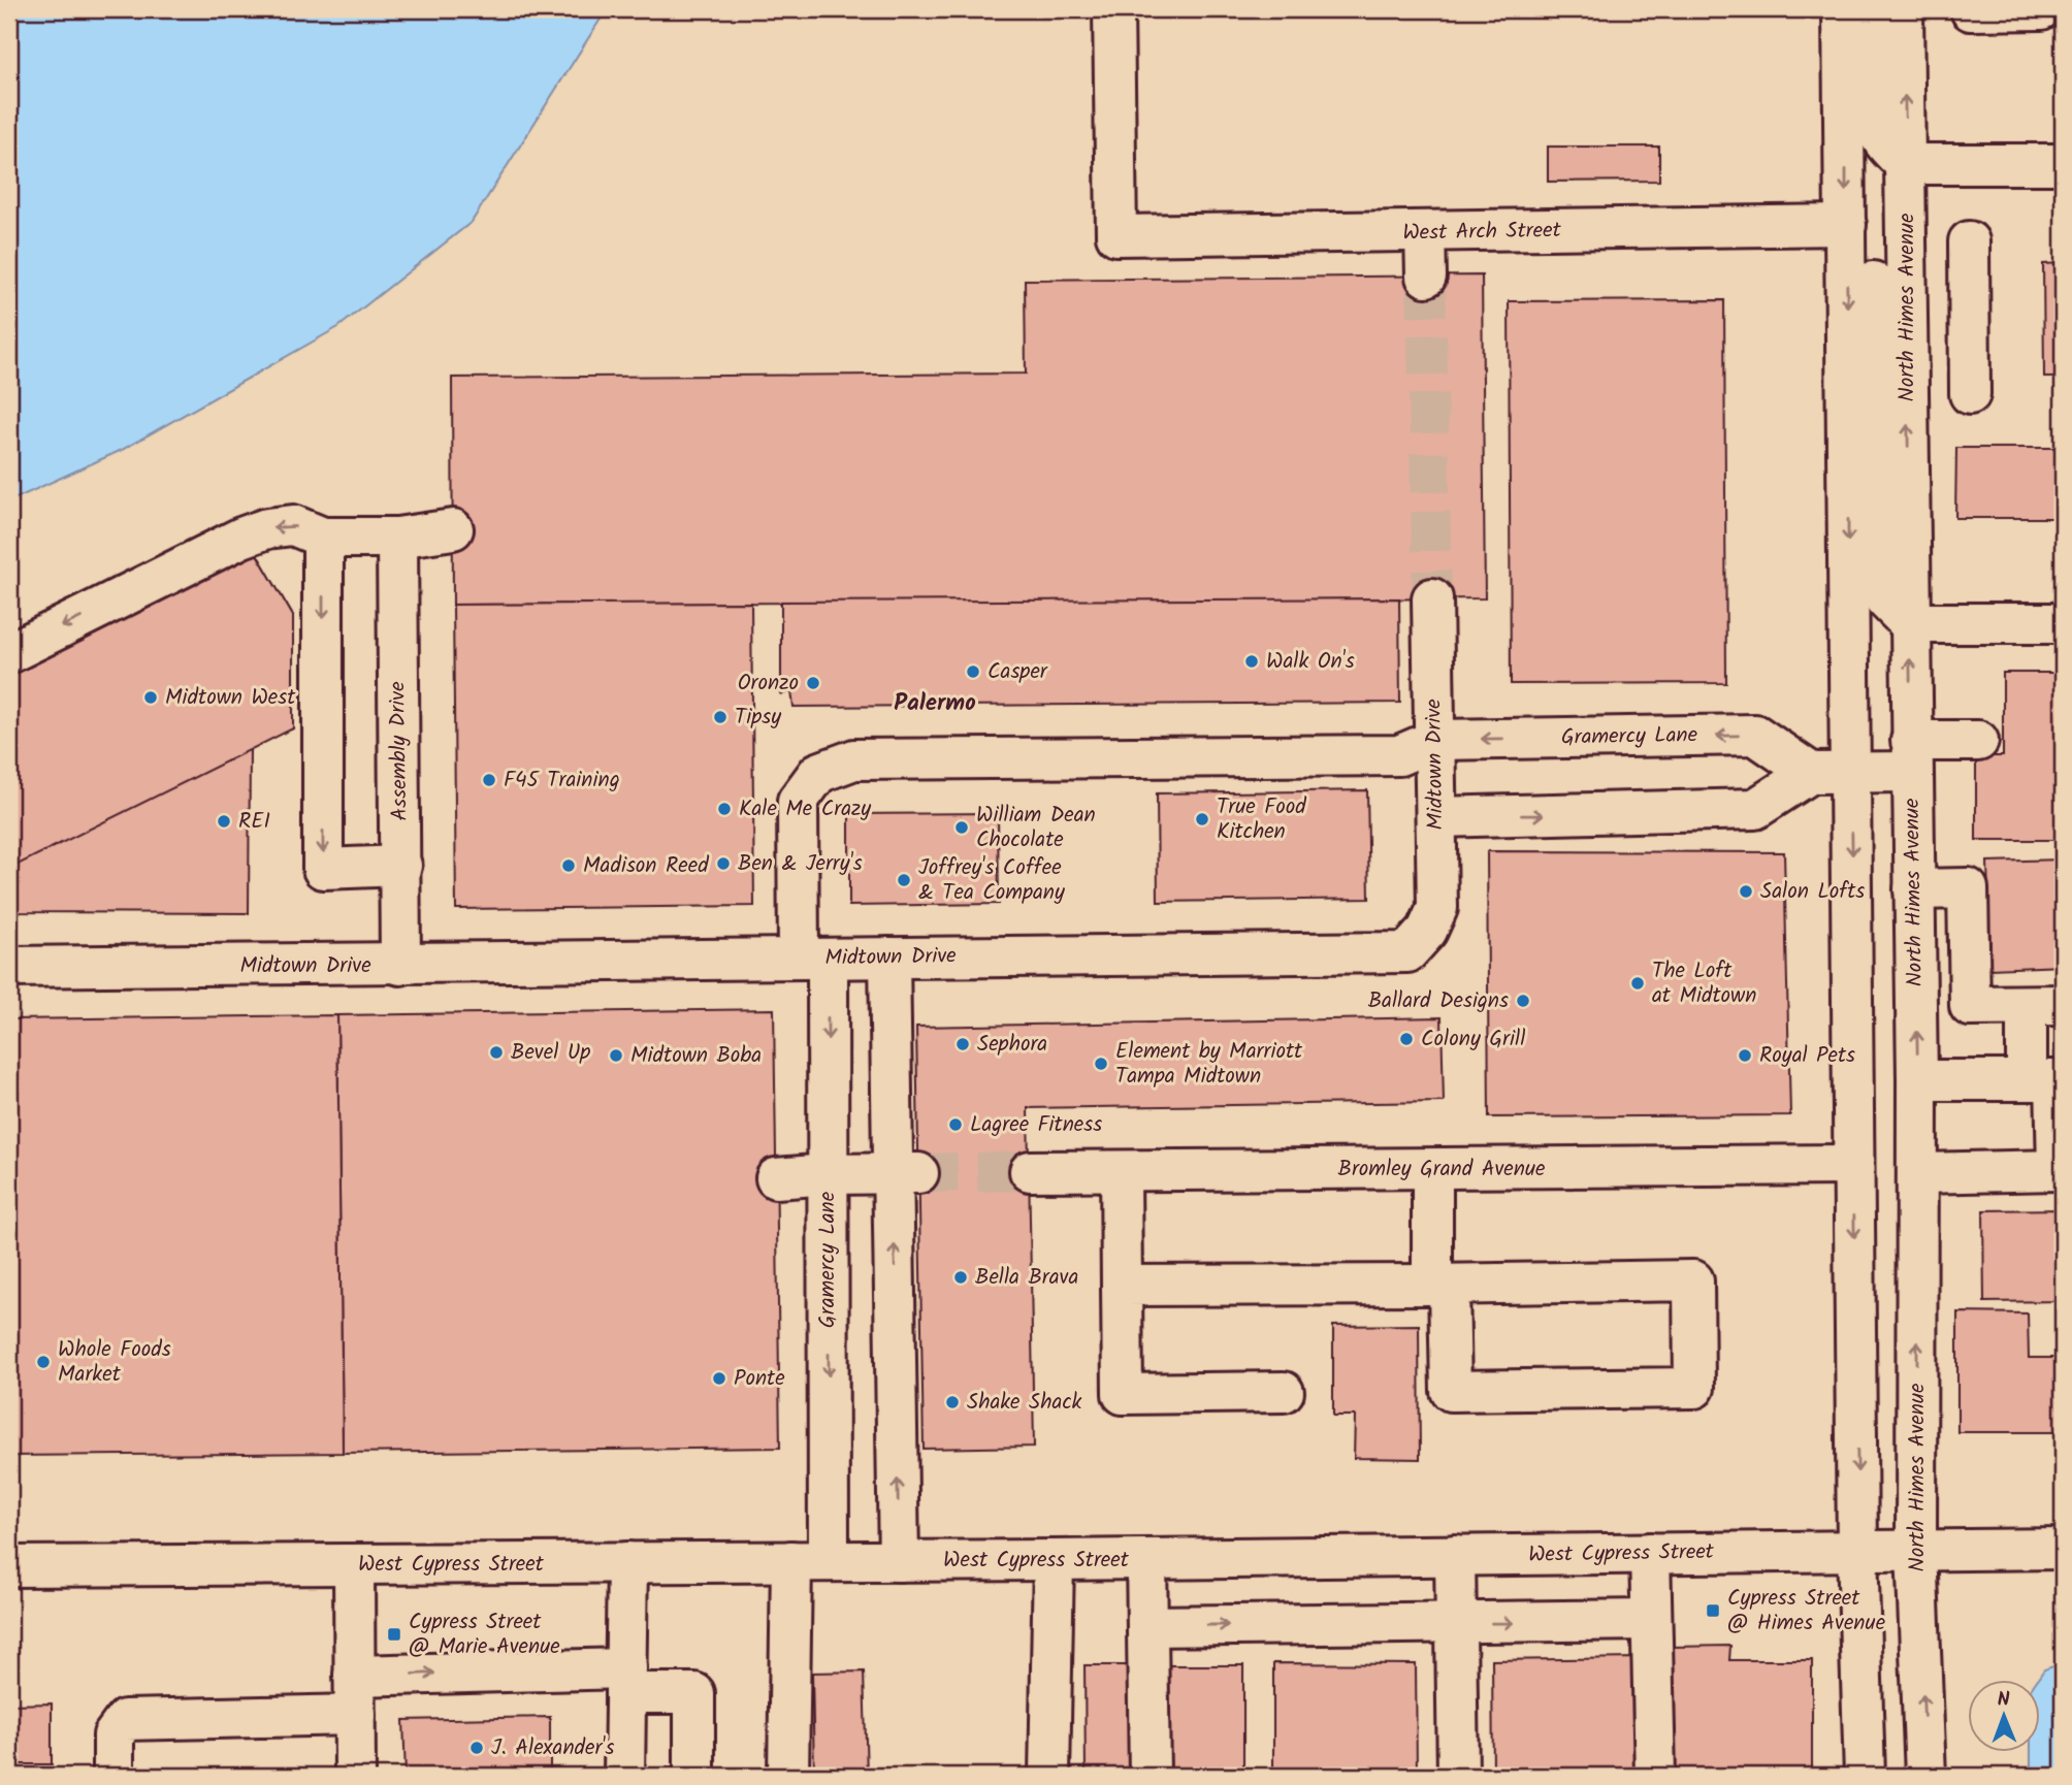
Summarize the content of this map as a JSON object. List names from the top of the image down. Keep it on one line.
{"streets":{"street":["West Arch Street","North Himes Avenue","Gramercy Lane","Assembly Drive","Midtown Drive","Bromley Grand Avenue","West Cypress Street"]},"crossings":[["North Himes Avenue","West Cypress Street"],["Gramercy Lane","Midtown Drive"],["Gramercy Lane","West Cypress Street"],["Assembly Drive","Midtown Drive"]],"districts":["Palermo"],"places":{"other":["Walk On's","Casper","Oronzo","Midtown West","Tipsy","F45 Training","Kale Me Crazy","True Food Kitchen","REI","William Dean Chocolate","Ben & Jerry's","Madison Reed","Joffrey's Coffee & Tea Company","Salon Lofts","The Loft at Midtown","Ballard Designs","Colony Grill","Sephora","Bevel Up","Midtown Boba","Royal Pets","Element by Marriott Tampa Midtown","Lagree Fitness","Bella Brava","Whole Foods Market","Ponte","Shake Shack","J. Alexander's"],"transit":["Cypress Street @ Himes Avenue","Cypress Street @ Marie Avenue"]},"north":"top"}
